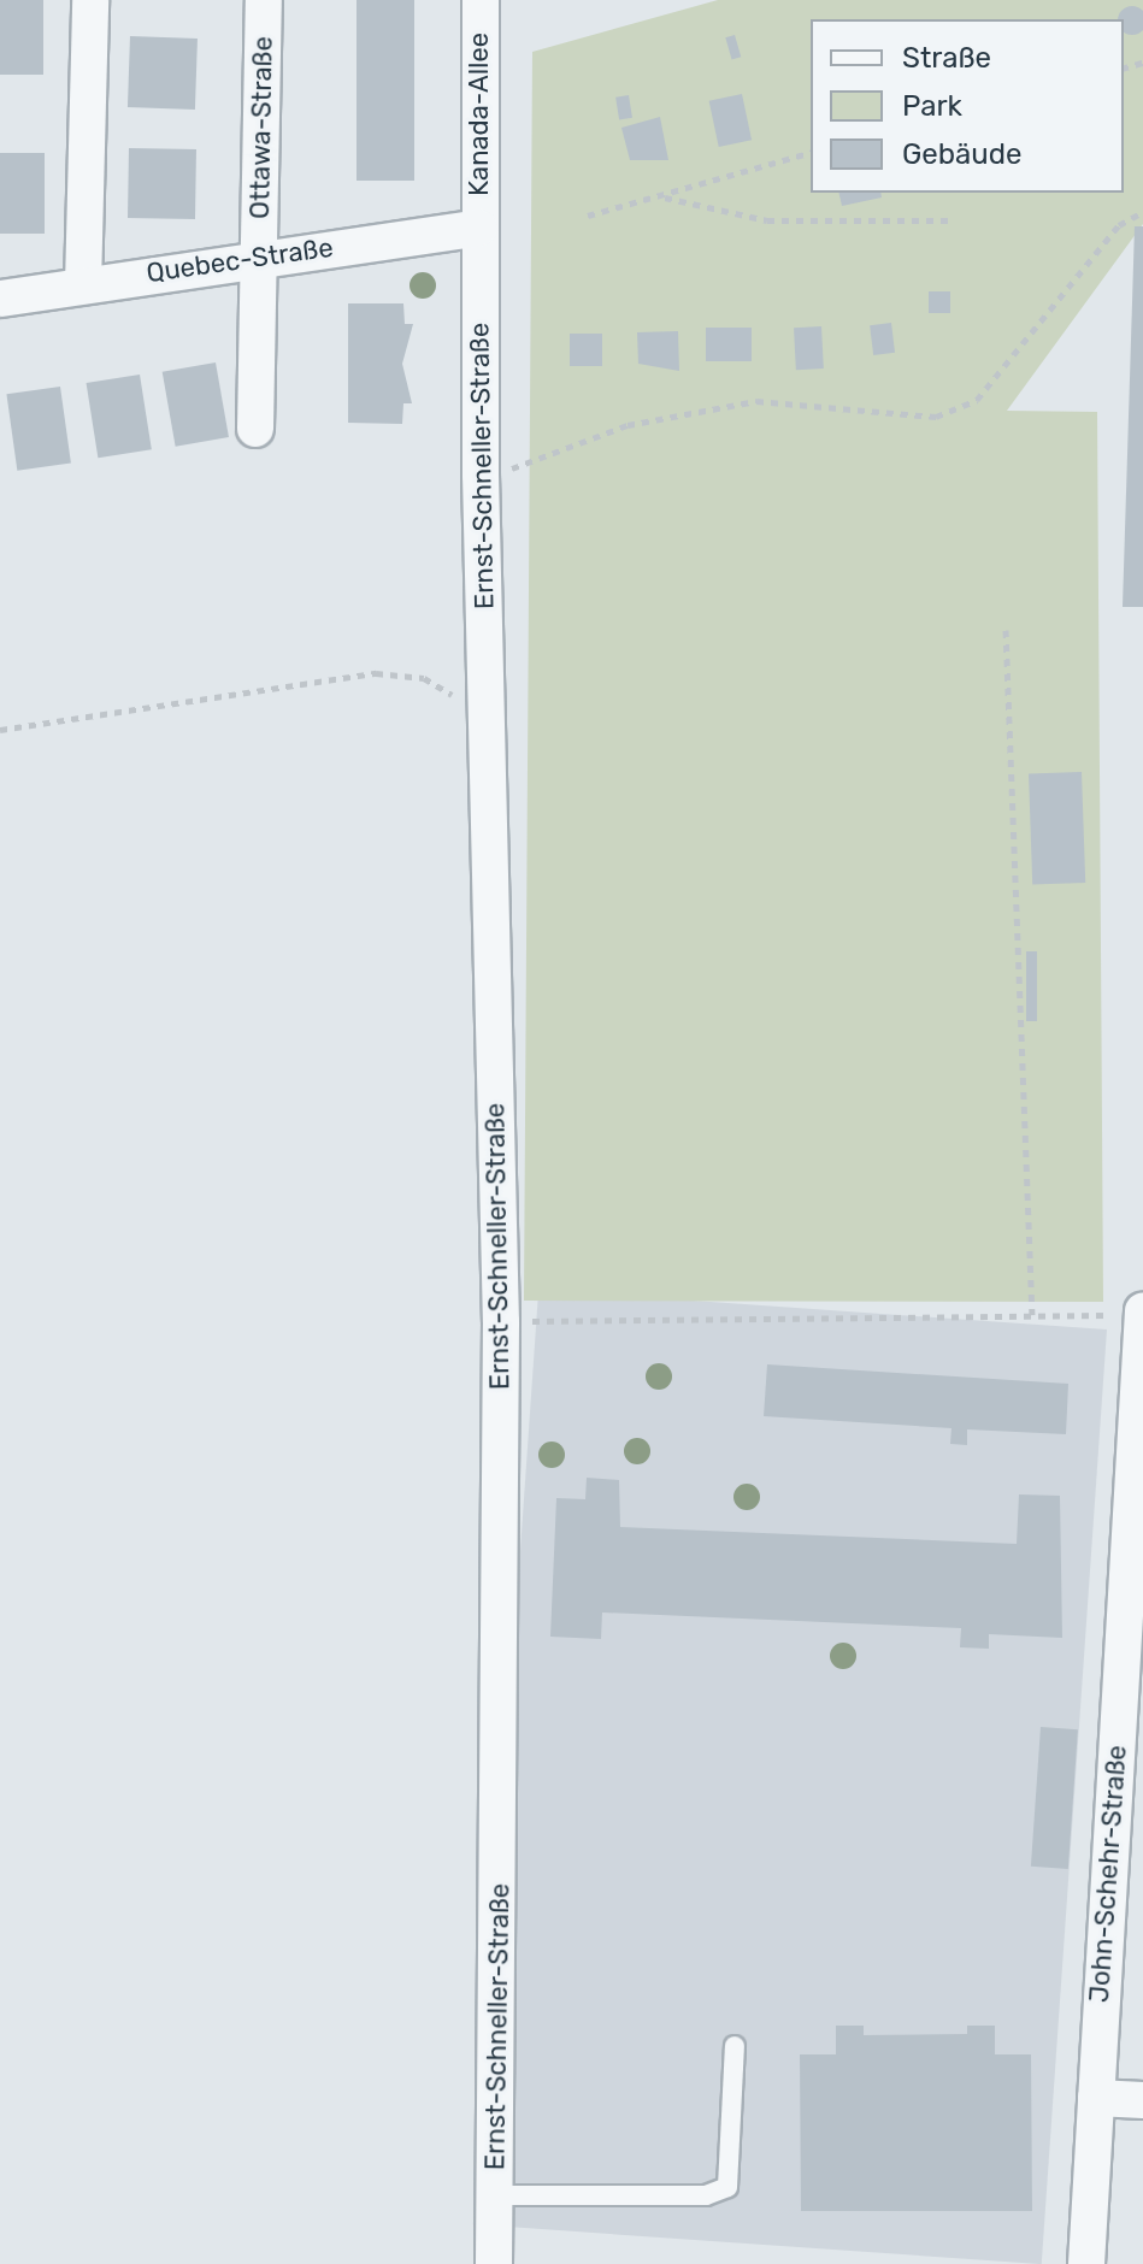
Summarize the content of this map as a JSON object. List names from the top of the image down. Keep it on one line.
{"streets":{"street":["Kanada-Allee","Ottawa-Straße","Quebec-Straße","Ernst-Schneller-Straße","John-Schehr-Straße"]},"crossings":[["Kanada-Allee","Quebec-Straße"],["Kanada-Allee","Ernst-Schneller-Straße"],["Ottawa-Straße","Quebec-Straße"],["Quebec-Straße","Ernst-Schneller-Straße"]],"legend":["Straße","Park","Gebäude"]}
